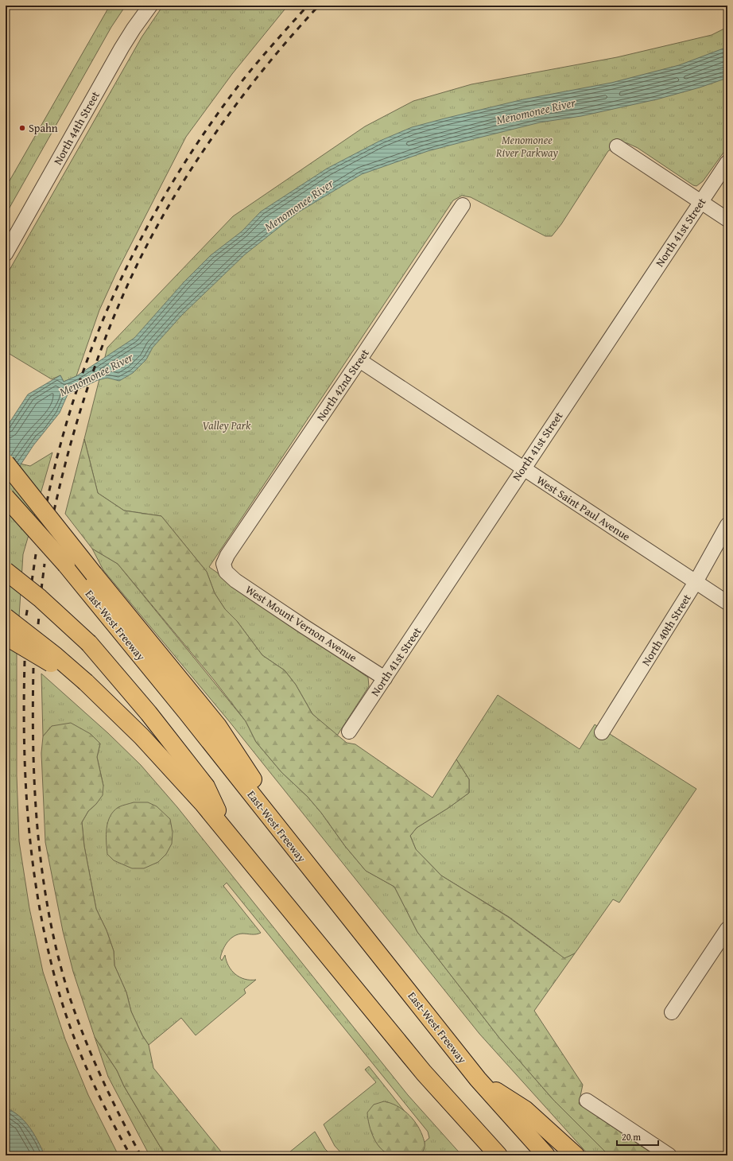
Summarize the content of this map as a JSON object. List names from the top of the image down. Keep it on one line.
{"streets":{"highway":["East-West Freeway"],"street":["North 44th Street","North 41st Street","North 42nd Street","West Saint Paul Avenue","West Mount Vernon Avenue","North 40th Street"]},"crossings":[["North 41st Street","West Saint Paul Avenue"],["North 41st Street","West Mount Vernon Avenue"],["North 42nd Street","West Saint Paul Avenue"],["North 42nd Street","West Mount Vernon Avenue"],["West Saint Paul Avenue","North 40th Street"]],"water":["Menomonee River"],"parks":["Menomonee River Parkway","Valley Park"],"places":["Spahn"],"scale_bar":"20 m"}
